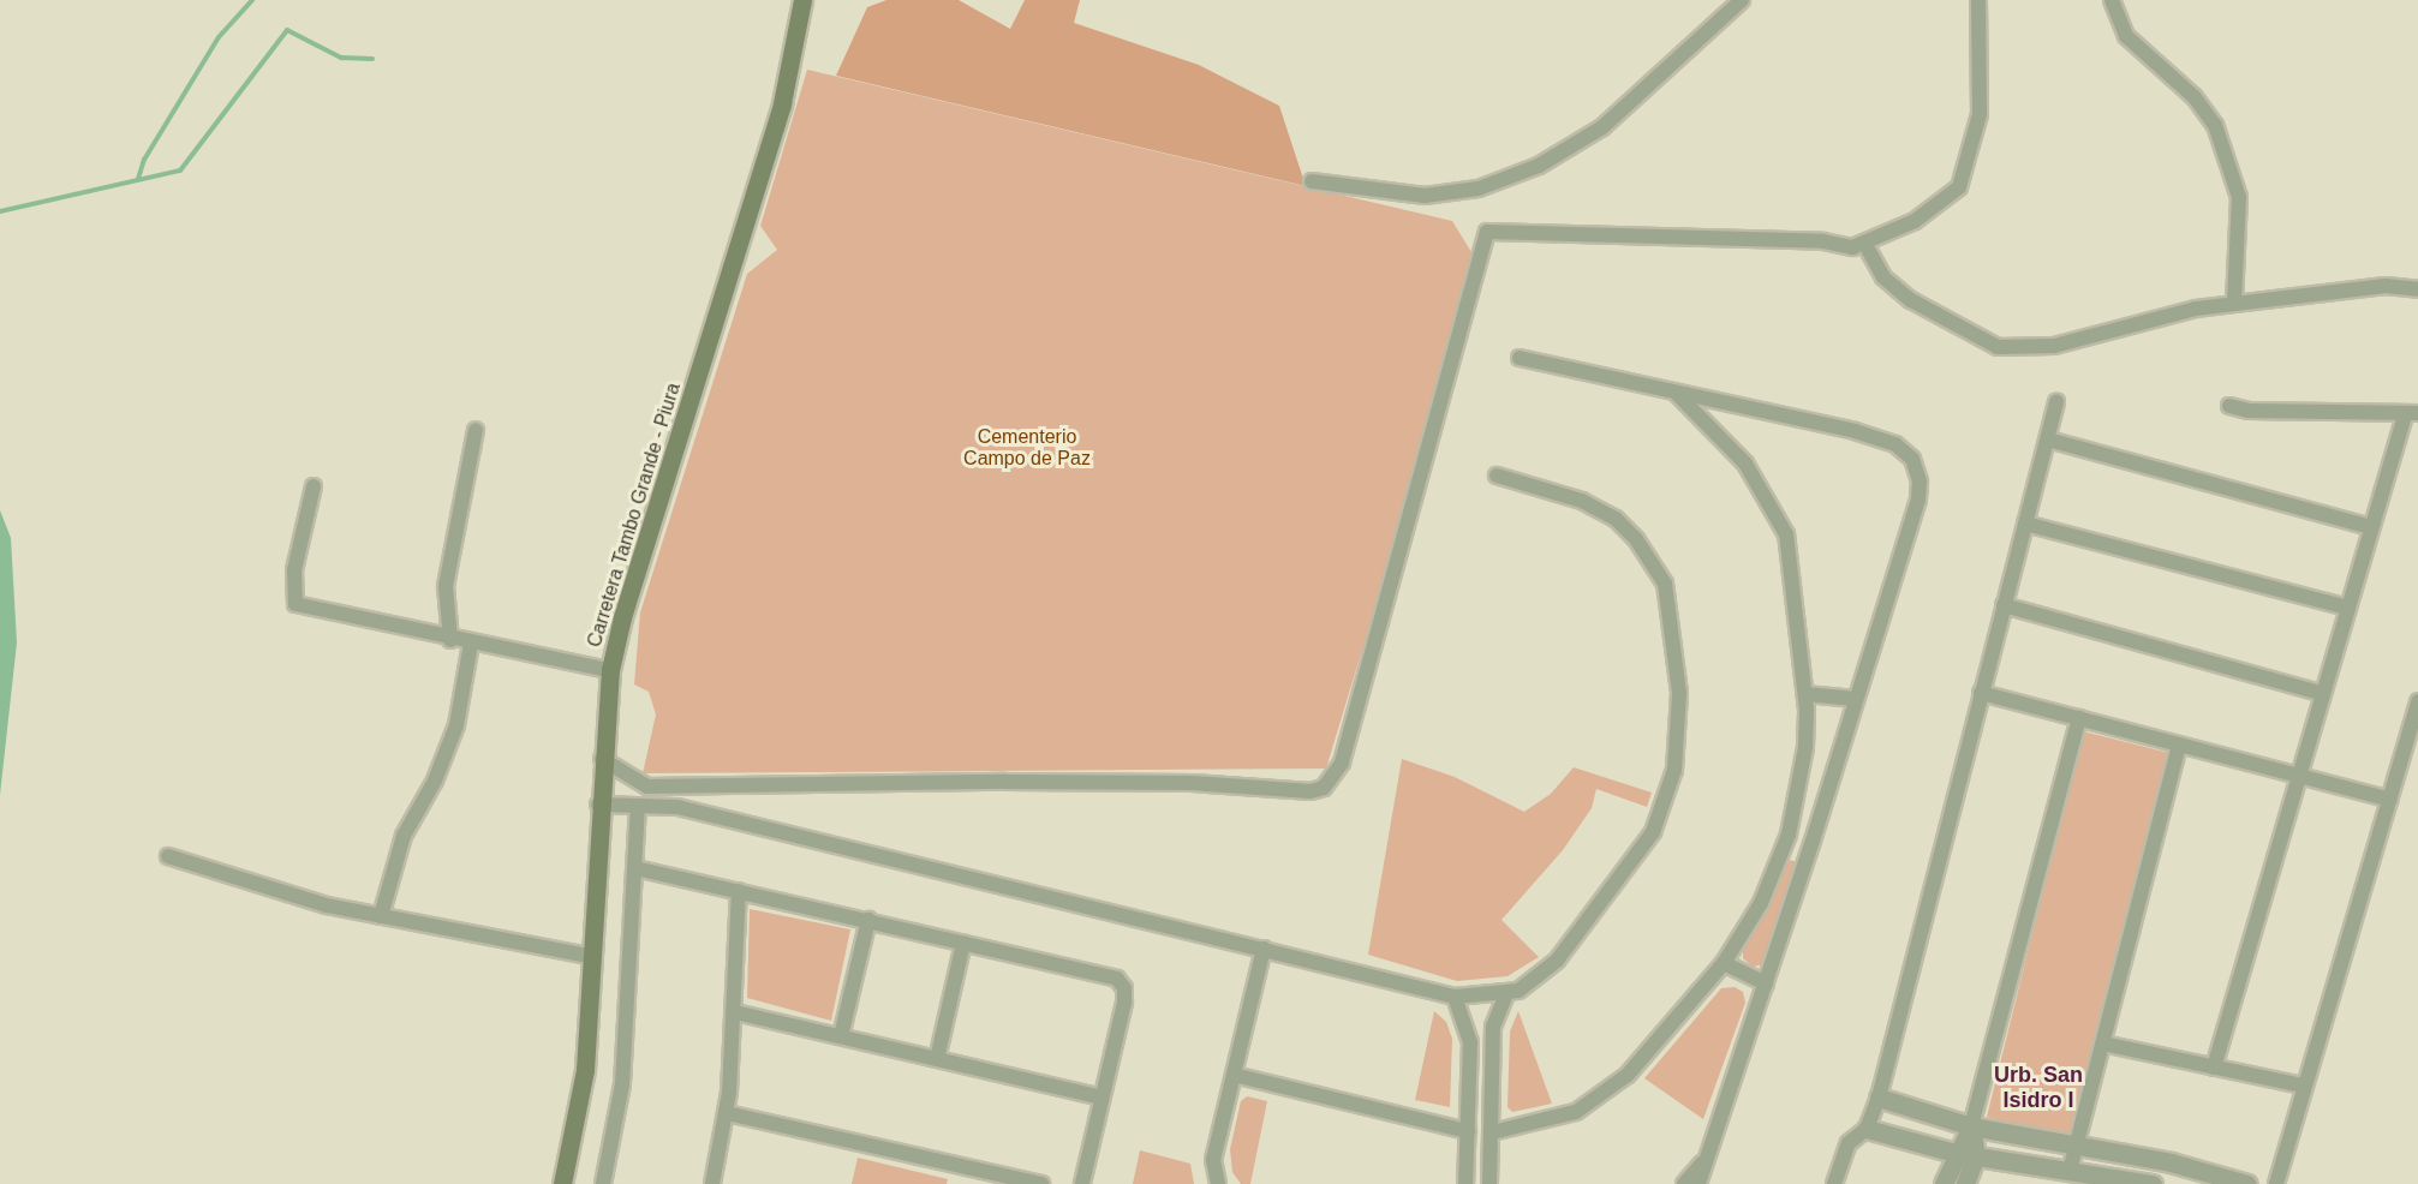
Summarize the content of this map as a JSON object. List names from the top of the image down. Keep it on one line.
{"streets":{"main road":["Carretera Tambo Grande - Piura"]},"districts":["Urb. San Isidro I"],"parks":["Cementerio Campo de Paz"]}
